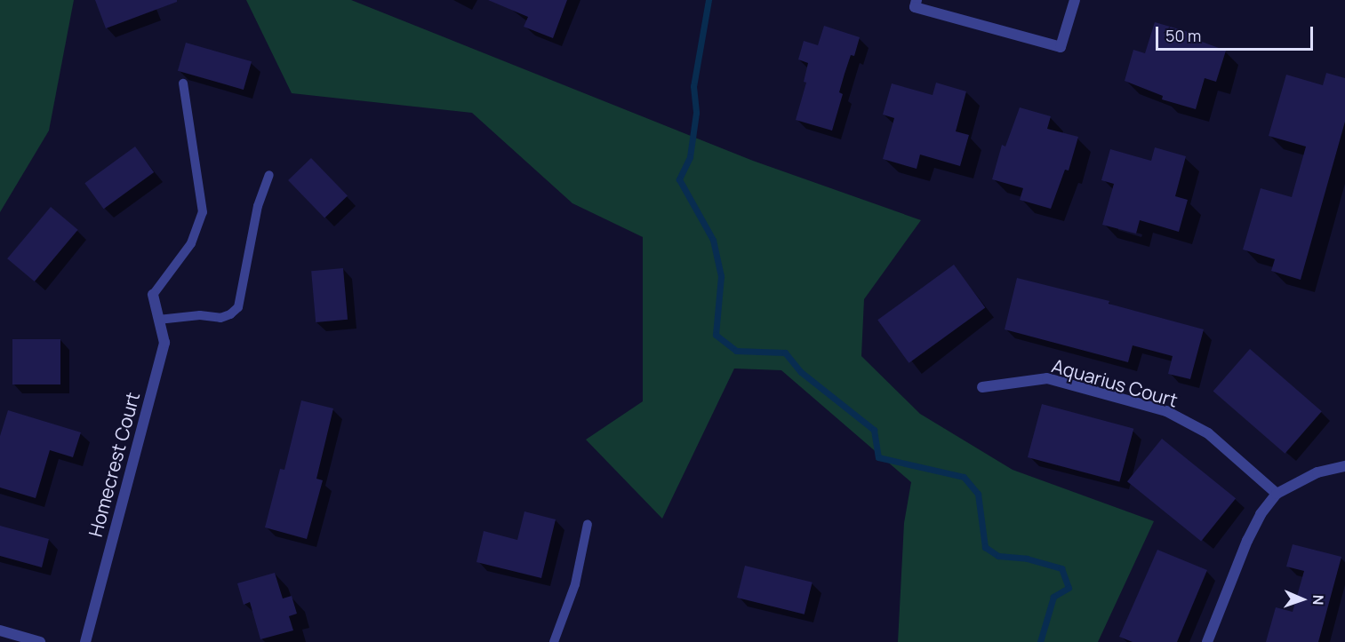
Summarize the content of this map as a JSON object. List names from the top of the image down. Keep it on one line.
{"streets":{"street":["Aquarius Court","Homecrest Court"]},"scale_bar":"50 m","north":"right"}
